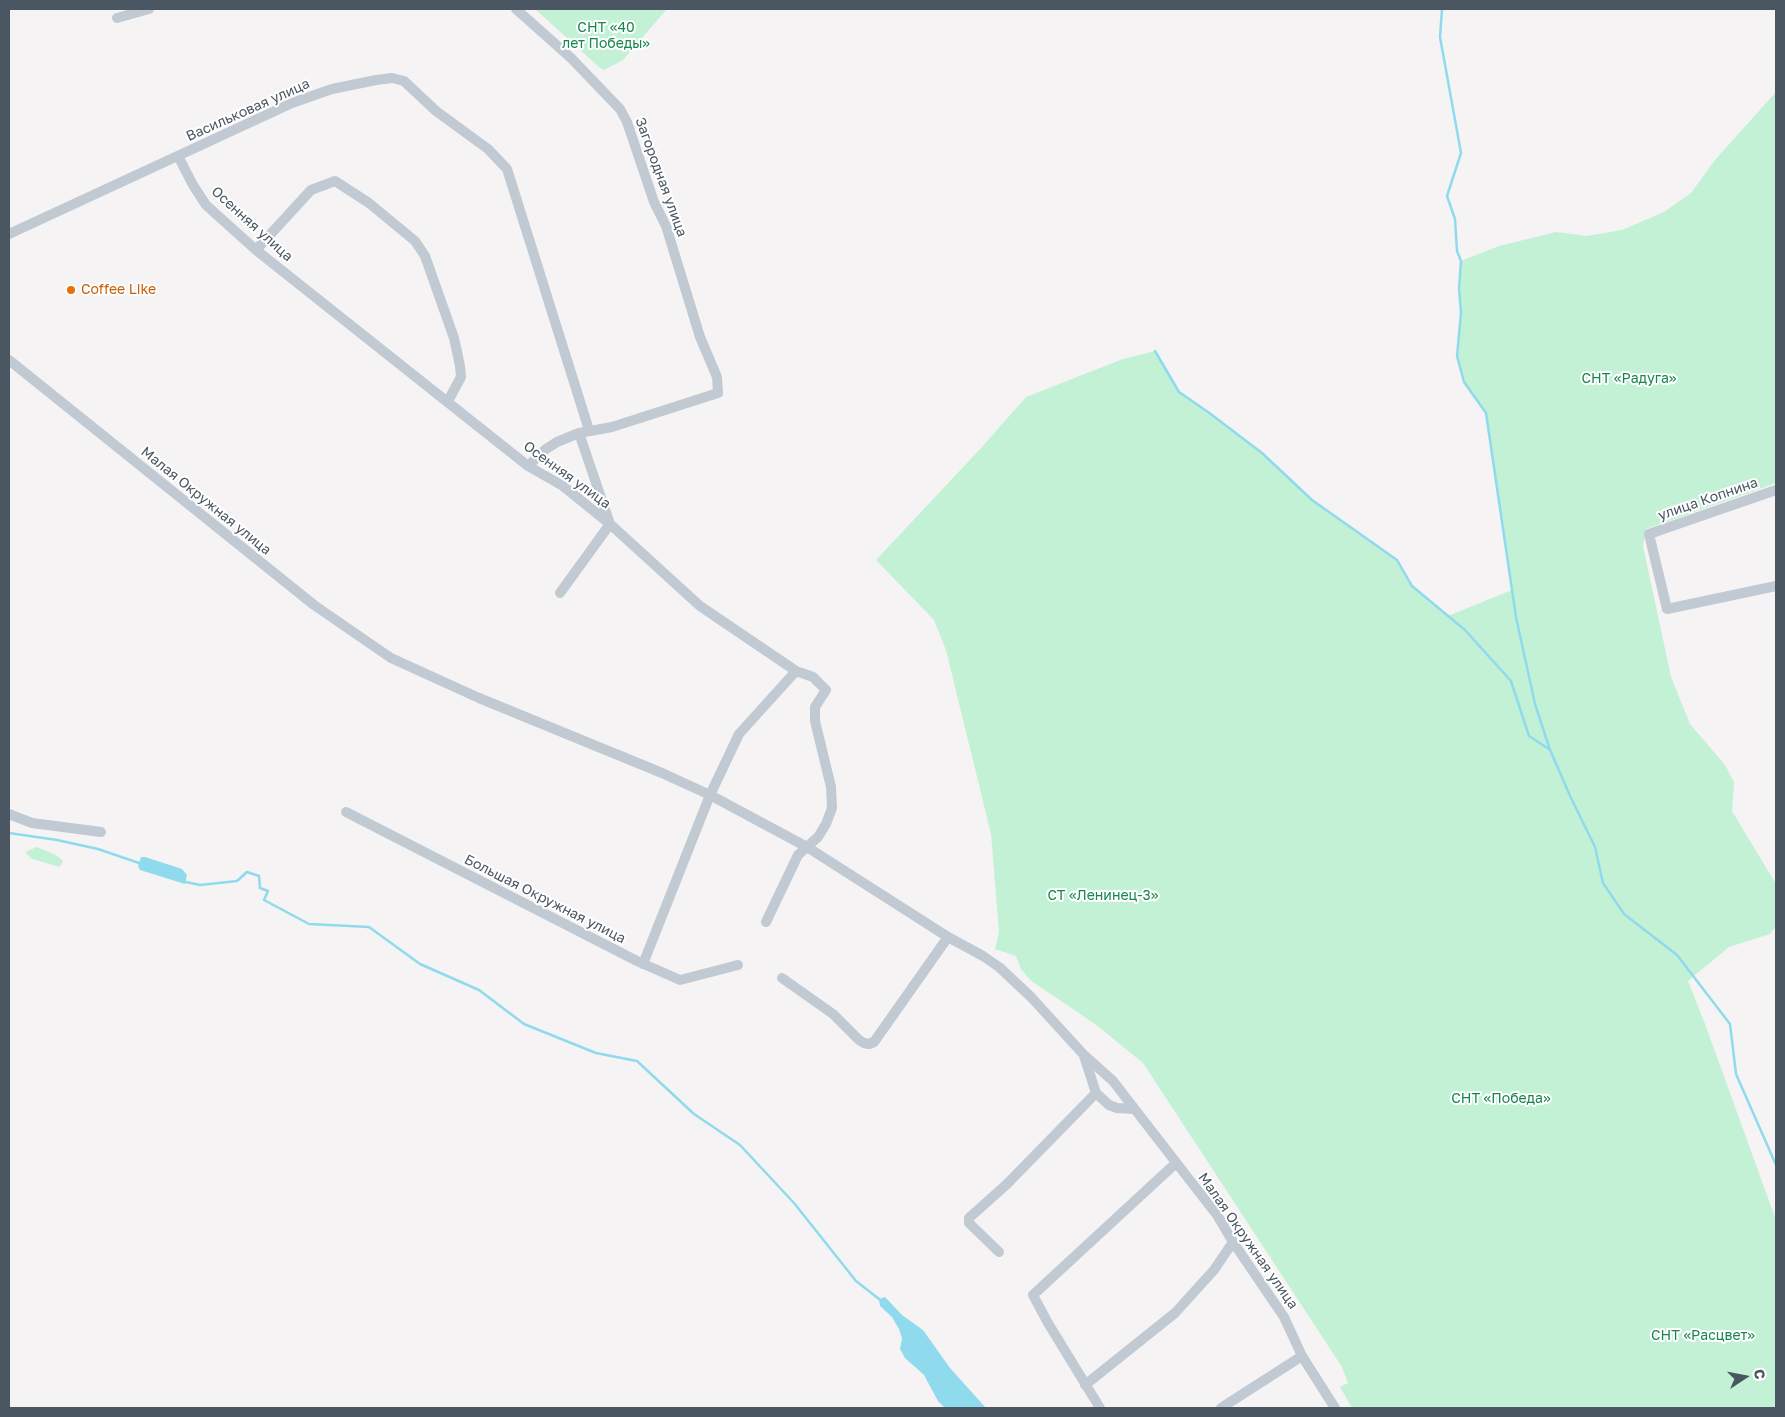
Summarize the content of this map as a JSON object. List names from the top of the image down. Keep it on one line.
{"streets":{"street":["Васильковая улица","Загородная улица","Осенняя улица","улица Копнина","Малая Окружная улица","Большая Окружная улица"]},"crossings":[["Васильковая улица","Загородная улица"],["Васильковая улица","Осенняя улица"],["Осенняя улица","Малая Окружная улица"]],"parks":["СНТ «40 лет Победы»","СНТ «Радуга»","СТ «Ленинец-3»","СНТ «Победа»","СНТ «Расцвет»"],"places":["Coffee Like"],"north":"right"}
